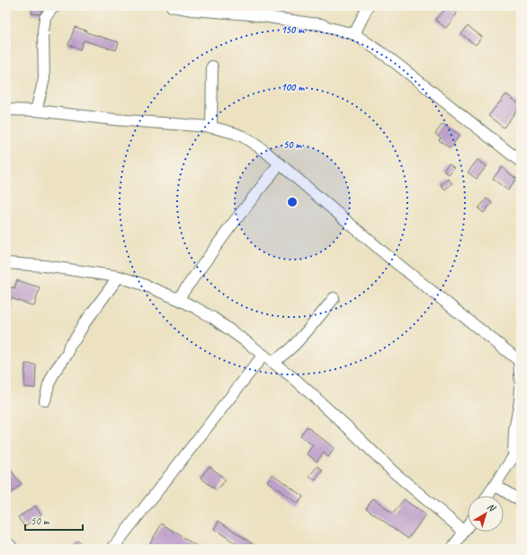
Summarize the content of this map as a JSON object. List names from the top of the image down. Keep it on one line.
{"scale_bar":"50 m","north":"top right","rings":["150 m","100 m","50 m"]}
